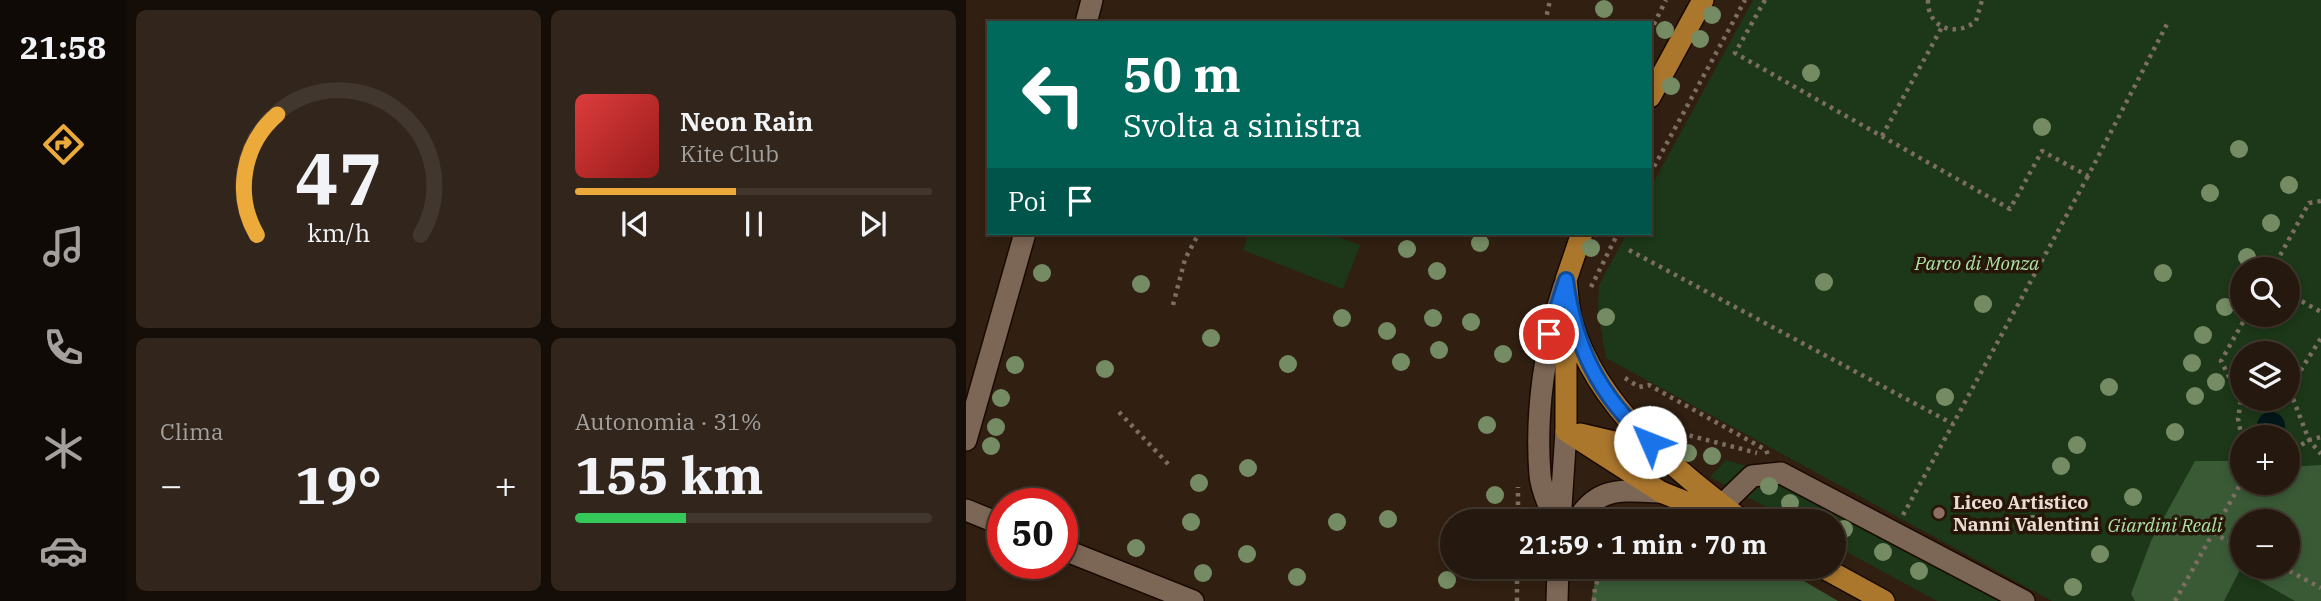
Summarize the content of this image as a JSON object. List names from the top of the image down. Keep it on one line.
{"parks":["Parco di Monza","Giardini Reali"],"places":["Liceo Artistico Nanni Valentini"],"page":{"tabs":"21:58","turn":["50 m","Svolta a sinistra"],"song":["Neon Rain","Kite Club"],"then":"Poi","map_buttons":["+","−"],"tile":["Clima",["Autonomia · 31%","155 km"]],"heat":["−","19°","+"],"limit":"50","trip":"21:59 · 1 min · 70 m","gauge":["47","km/h"]}}
